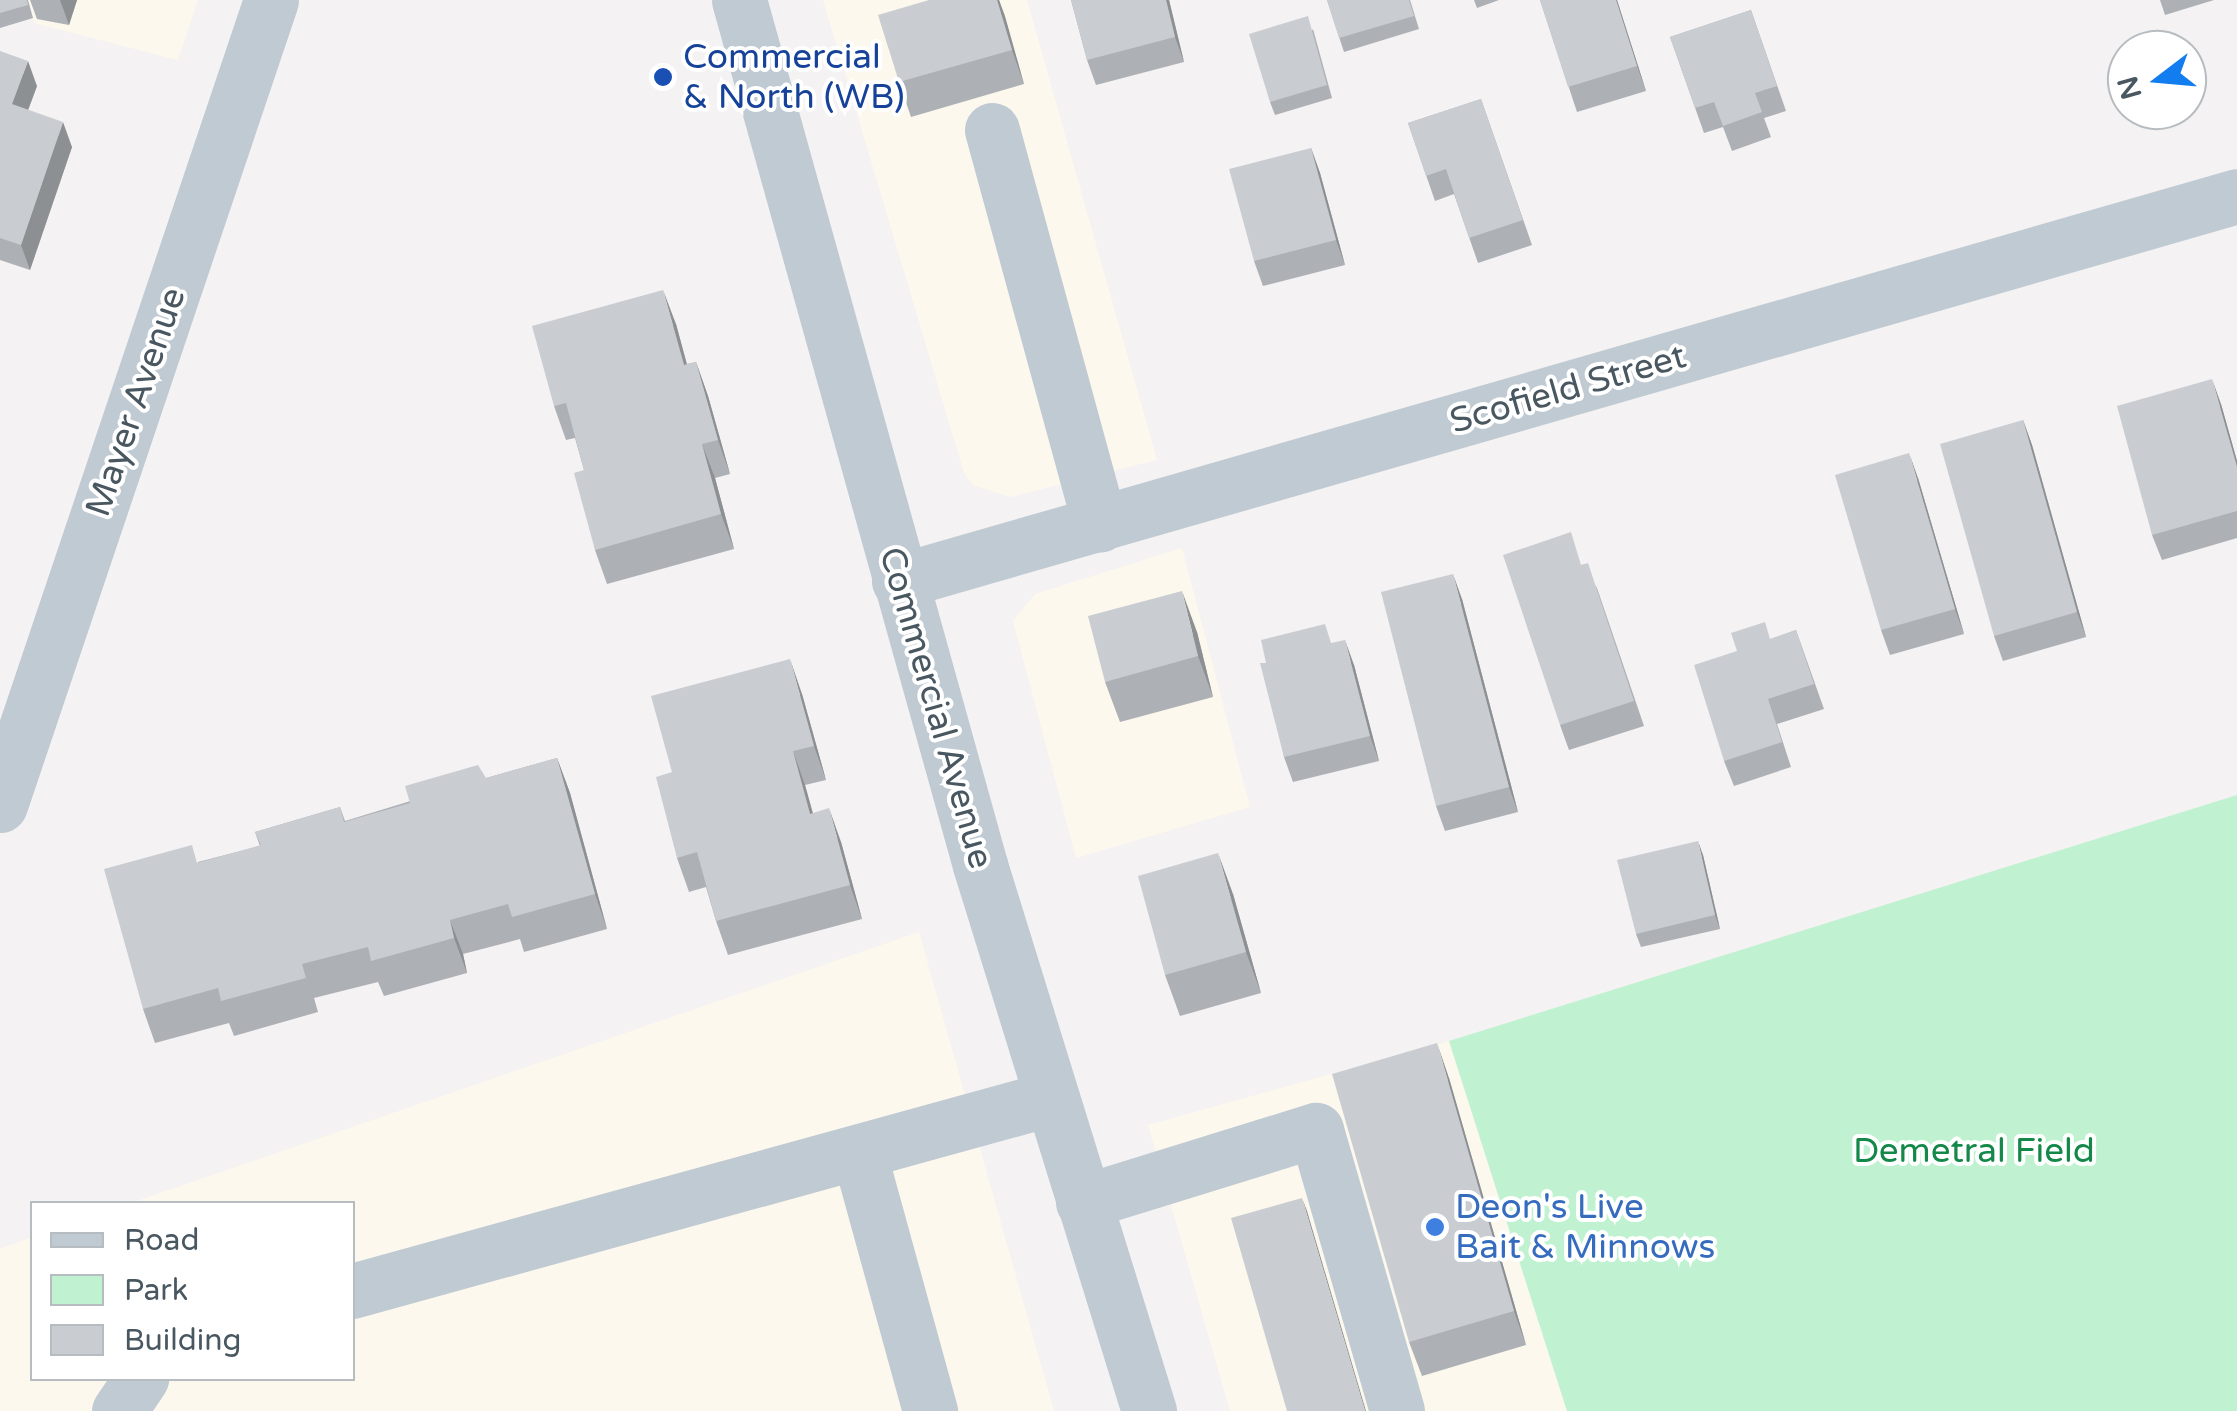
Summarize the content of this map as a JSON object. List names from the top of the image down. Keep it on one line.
{"streets":{"street":["Scofield Street","Mayer Avenue","Commercial Avenue"]},"crossings":[["Scofield Street","Commercial Avenue"]],"parks":["Demetral Field"],"places":["Commercial & North (WB)","Deon's Live Bait & Minnows"],"legend":["Road","Park","Building"],"north":"left"}
